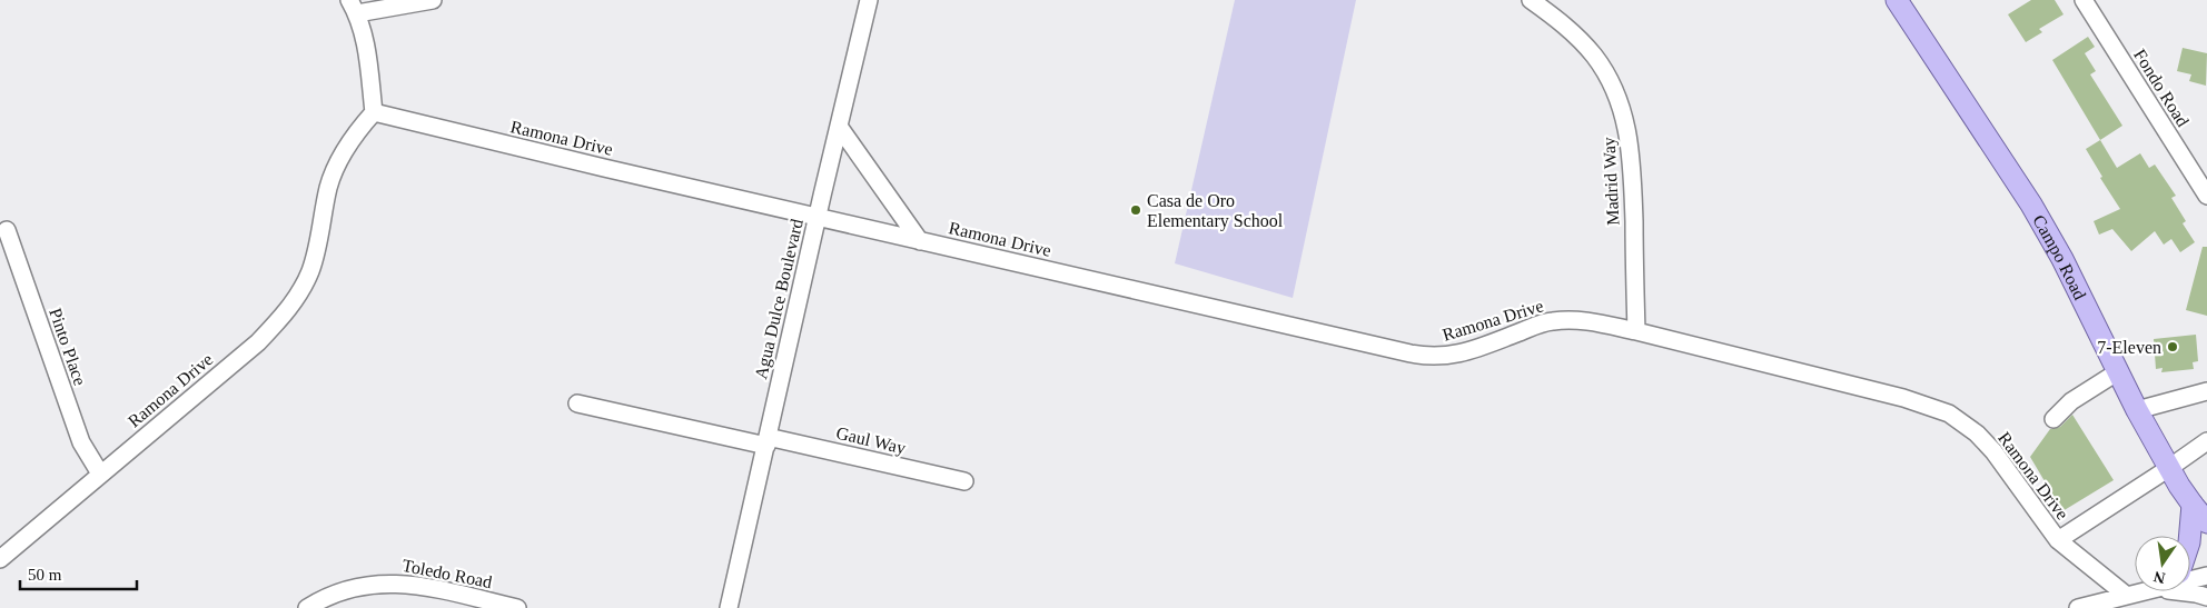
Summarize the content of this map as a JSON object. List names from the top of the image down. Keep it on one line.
{"streets":{"main road":["Campo Road"],"street":["Fondo Road","Ramona Drive","Madrid Way","Agua Dulce Boulevard","Pinto Place","Gaul Way","Toledo Road"]},"crossings":[["Ramona Drive","Madrid Way"],["Ramona Drive","Agua Dulce Boulevard"],["Ramona Drive","Pinto Place"],["Agua Dulce Boulevard","Gaul Way"]],"places":["Casa de Oro Elementary School","7-Eleven"],"scale_bar":"50 m","north":"bottom"}
